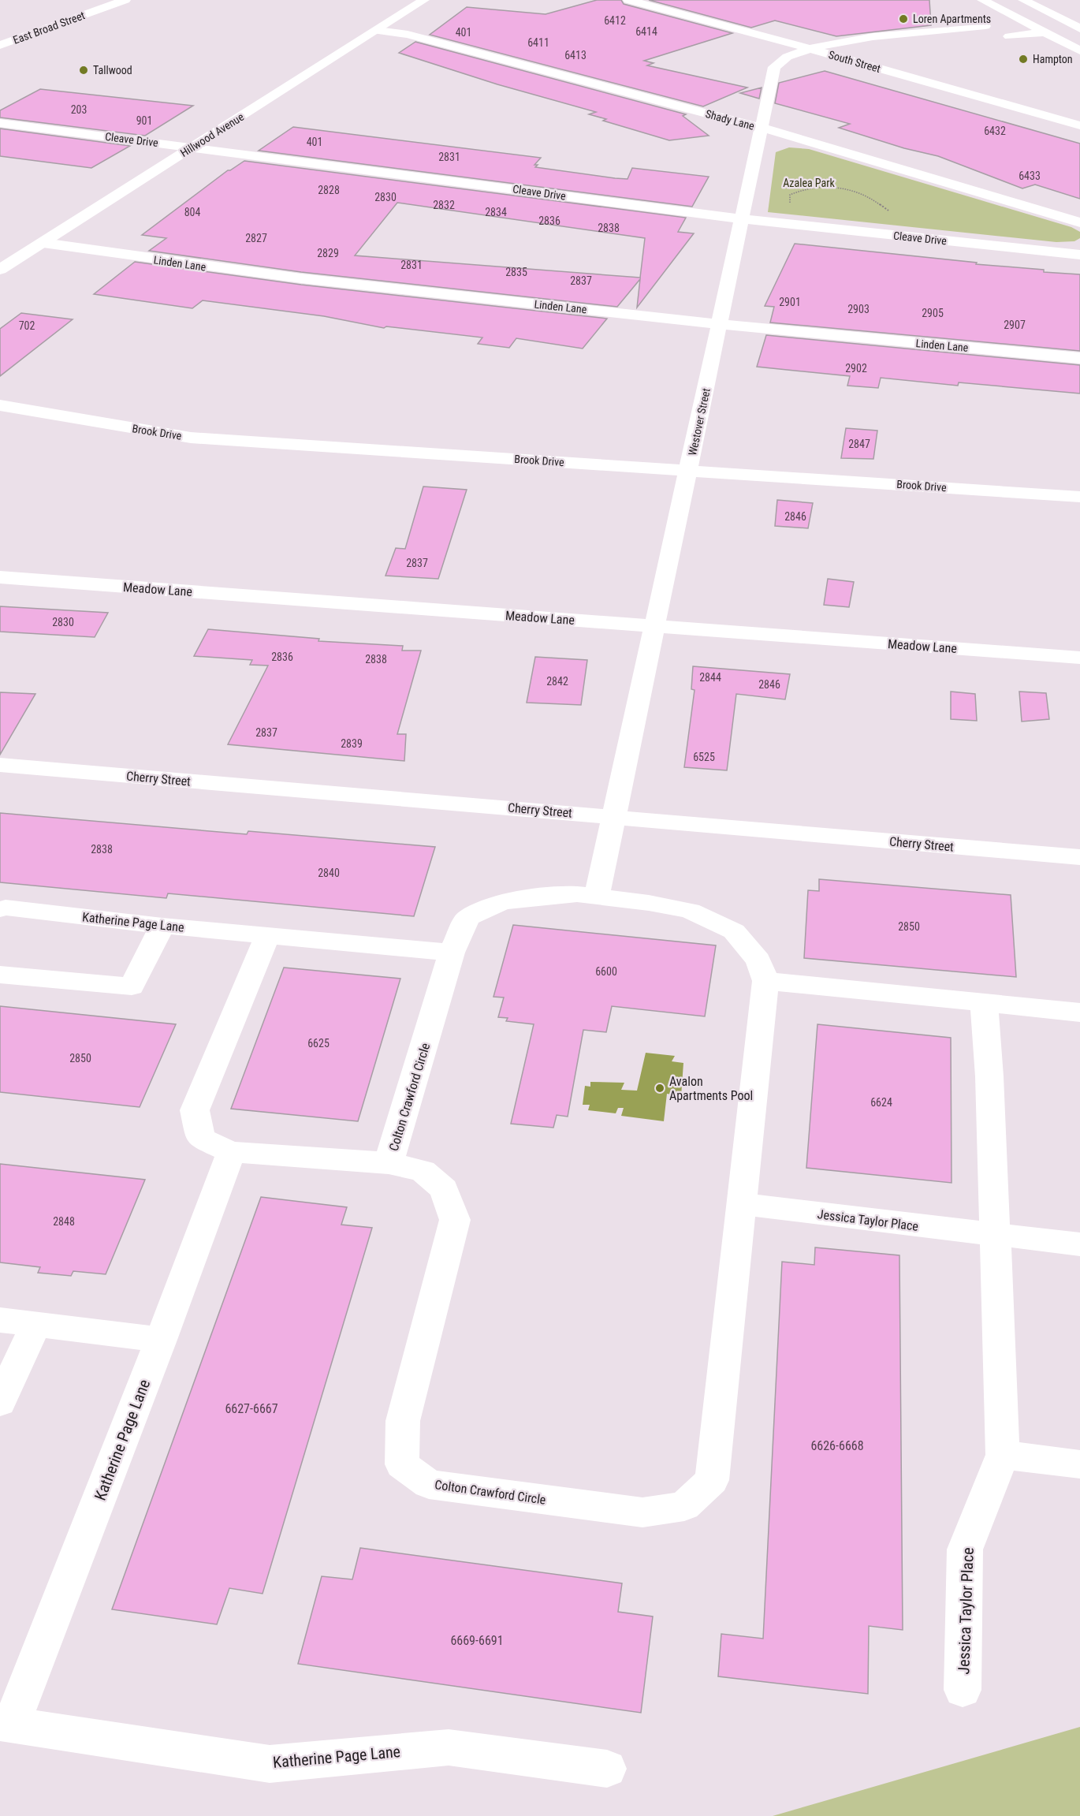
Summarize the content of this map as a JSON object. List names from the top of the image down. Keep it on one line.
{"streets":{"main road":["East Broad Street","South Street","Shady Lane","Hillwood Avenue","Cleave Drive","Linden Lane","Westover Street","Brook Drive","Meadow Lane","Cherry Street","Katherine Page Lane","Colton Crawford Circle","Jessica Taylor Place"]},"crossings":[["South Street","Westover Street"],["Shady Lane","Hillwood Avenue"],["Shady Lane","Westover Street"],["Hillwood Avenue","Cleave Drive"],["Hillwood Avenue","Linden Lane"],["Cleave Drive","Westover Street"],["Linden Lane","Westover Street"],["Westover Street","Brook Drive"],["Westover Street","Meadow Lane"],["Westover Street","Cherry Street"],["Westover Street","Colton Crawford Circle"],["Katherine Page Lane","Colton Crawford Circle"],["Colton Crawford Circle","Jessica Taylor Place"]],"parks":["Azalea Park"],"places":["Loren Apartments","Hampton","Tallwood","Avalon Apartments Pool"],"house_numbers":["6412","6414","401","6411","6413","203","901","6432","401","2831","6433","2828","2830","2832","804","2834","2836","2838","2827","2829","2831","2835","2837","2901","2903","2905","2907","702","2902","2847","2846","2837","2830","2836","2838","2844","2842","2846","2837","2839","6525","2838","2840","2850","6600","6625","2850","6624","2848","6627-6667","6626-6668","6669-6691"]}
